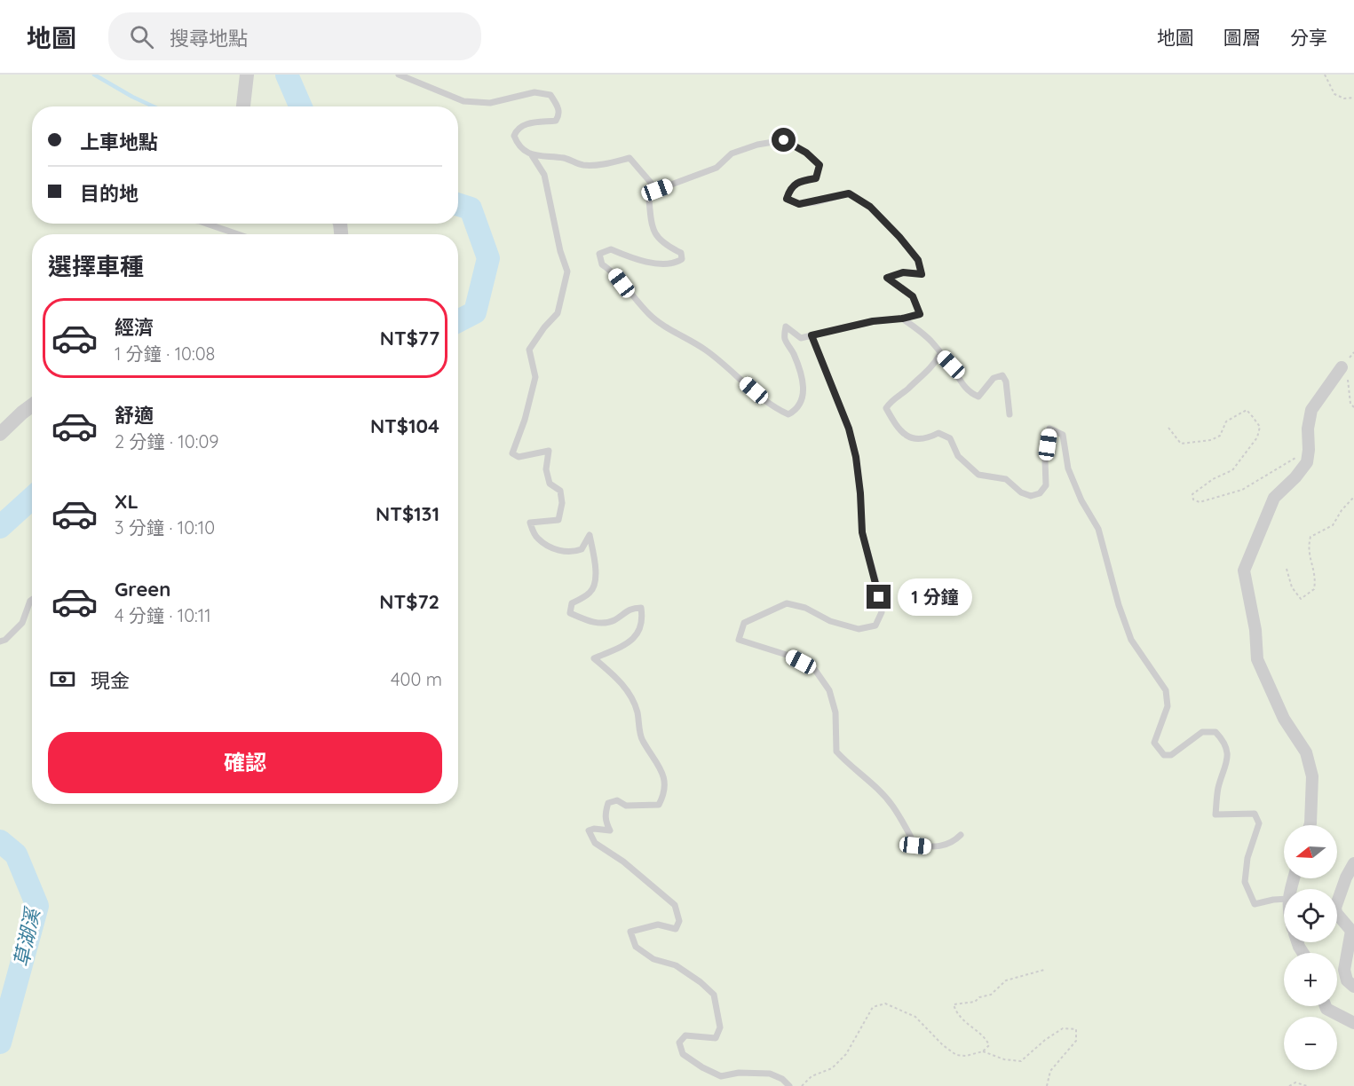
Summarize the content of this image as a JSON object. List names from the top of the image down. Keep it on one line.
{"water":["草湖溪"],"north":"left","page":{"header":"地圖","search":"搜尋地點","nav":["地圖","圖層","分享"],"banner":["上車地點","目的地"],"heading":"選擇車種","list":[{"name":"經濟","note":"1 分鐘 · 10:08","value":"NT$77"},{"name":"舒適","note":"2 分鐘 · 10:09","value":"NT$104"},{"name":"XL","note":"3 分鐘 · 10:10","value":"NT$131"},{"name":"Green","note":"4 分鐘 · 10:11","value":"NT$72"}],"bubble":"1 分鐘","pay":["現金","400 m"],"buttons":"確認","map_buttons":["+","−"]}}
